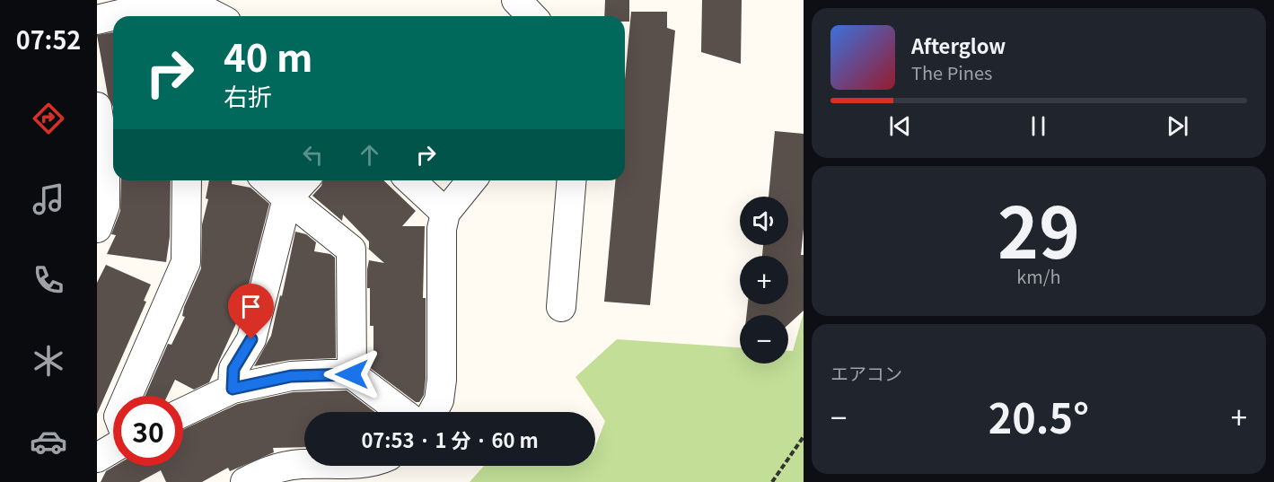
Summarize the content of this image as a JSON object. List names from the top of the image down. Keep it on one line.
{"page":{"tabs":"07:52","turn":["40 m","右折"],"song":["Afterglow","The Pines"],"tile":[["29","km/h"],"エアコン"],"map_buttons":["+","−"],"heat":["−","20.5°","+"],"limit":"30","trip":"07:53 · 1 分 · 60 m"}}
